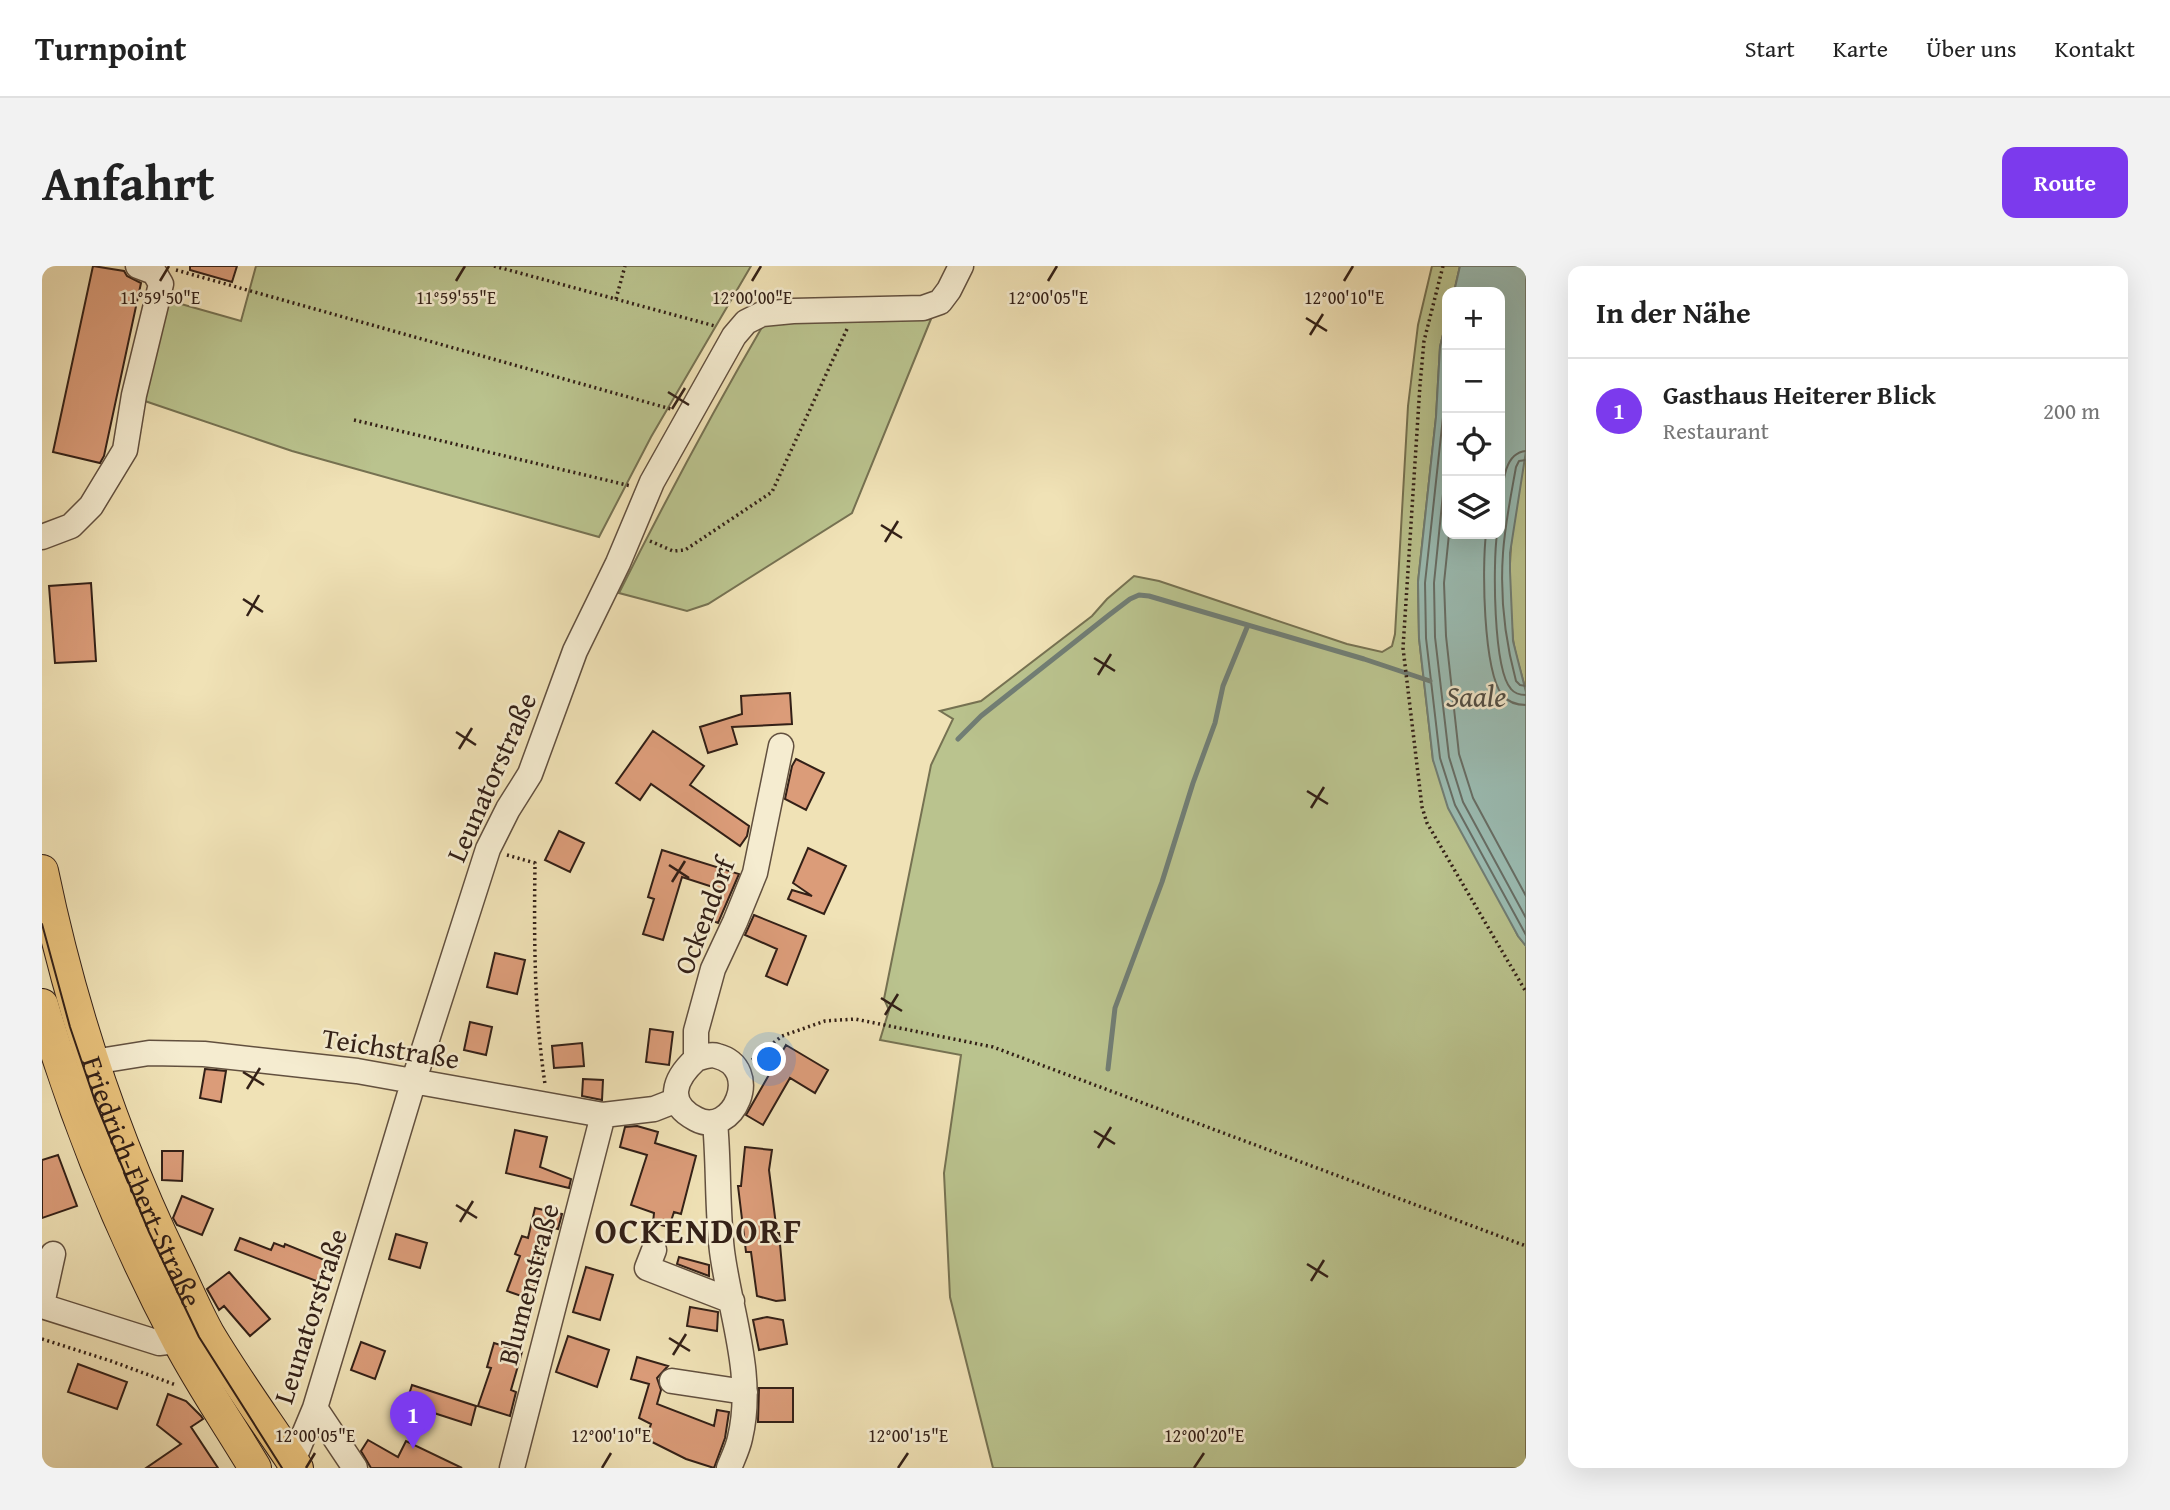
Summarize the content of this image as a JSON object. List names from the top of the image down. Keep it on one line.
{"streets":{"main road":["Friedrich-Ebert-Straße"],"street":["Leunatorstraße","Ockendorf","Teichstraße","Blumenstraße"]},"crossings":[["Leunatorstraße","Teichstraße"],["Leunatorstraße","Friedrich-Ebert-Straße"],["Ockendorf","Teichstraße"],["Teichstraße","Friedrich-Ebert-Straße"],["Teichstraße","Blumenstraße"]],"districts":["OCKENDORF"],"water":["Saale"],"page":{"header":"Turnpoint","nav":["Start","Karte","Über uns","Kontakt"],"title":"Anfahrt","buttons":"Route","heading":"In der Nähe","map_buttons":["+","−"],"list":[{"mark":"1","name":"Gasthaus Heiterer Blick","note":"Restaurant","value":"200 m"}],"pins":"1"},"coordinates":["11°59'50\"E","11°59'55\"E","12°00'00\"E","12°00'05\"E","12°00'10\"E","12°00'15\"E","12°00'20\"E"]}
